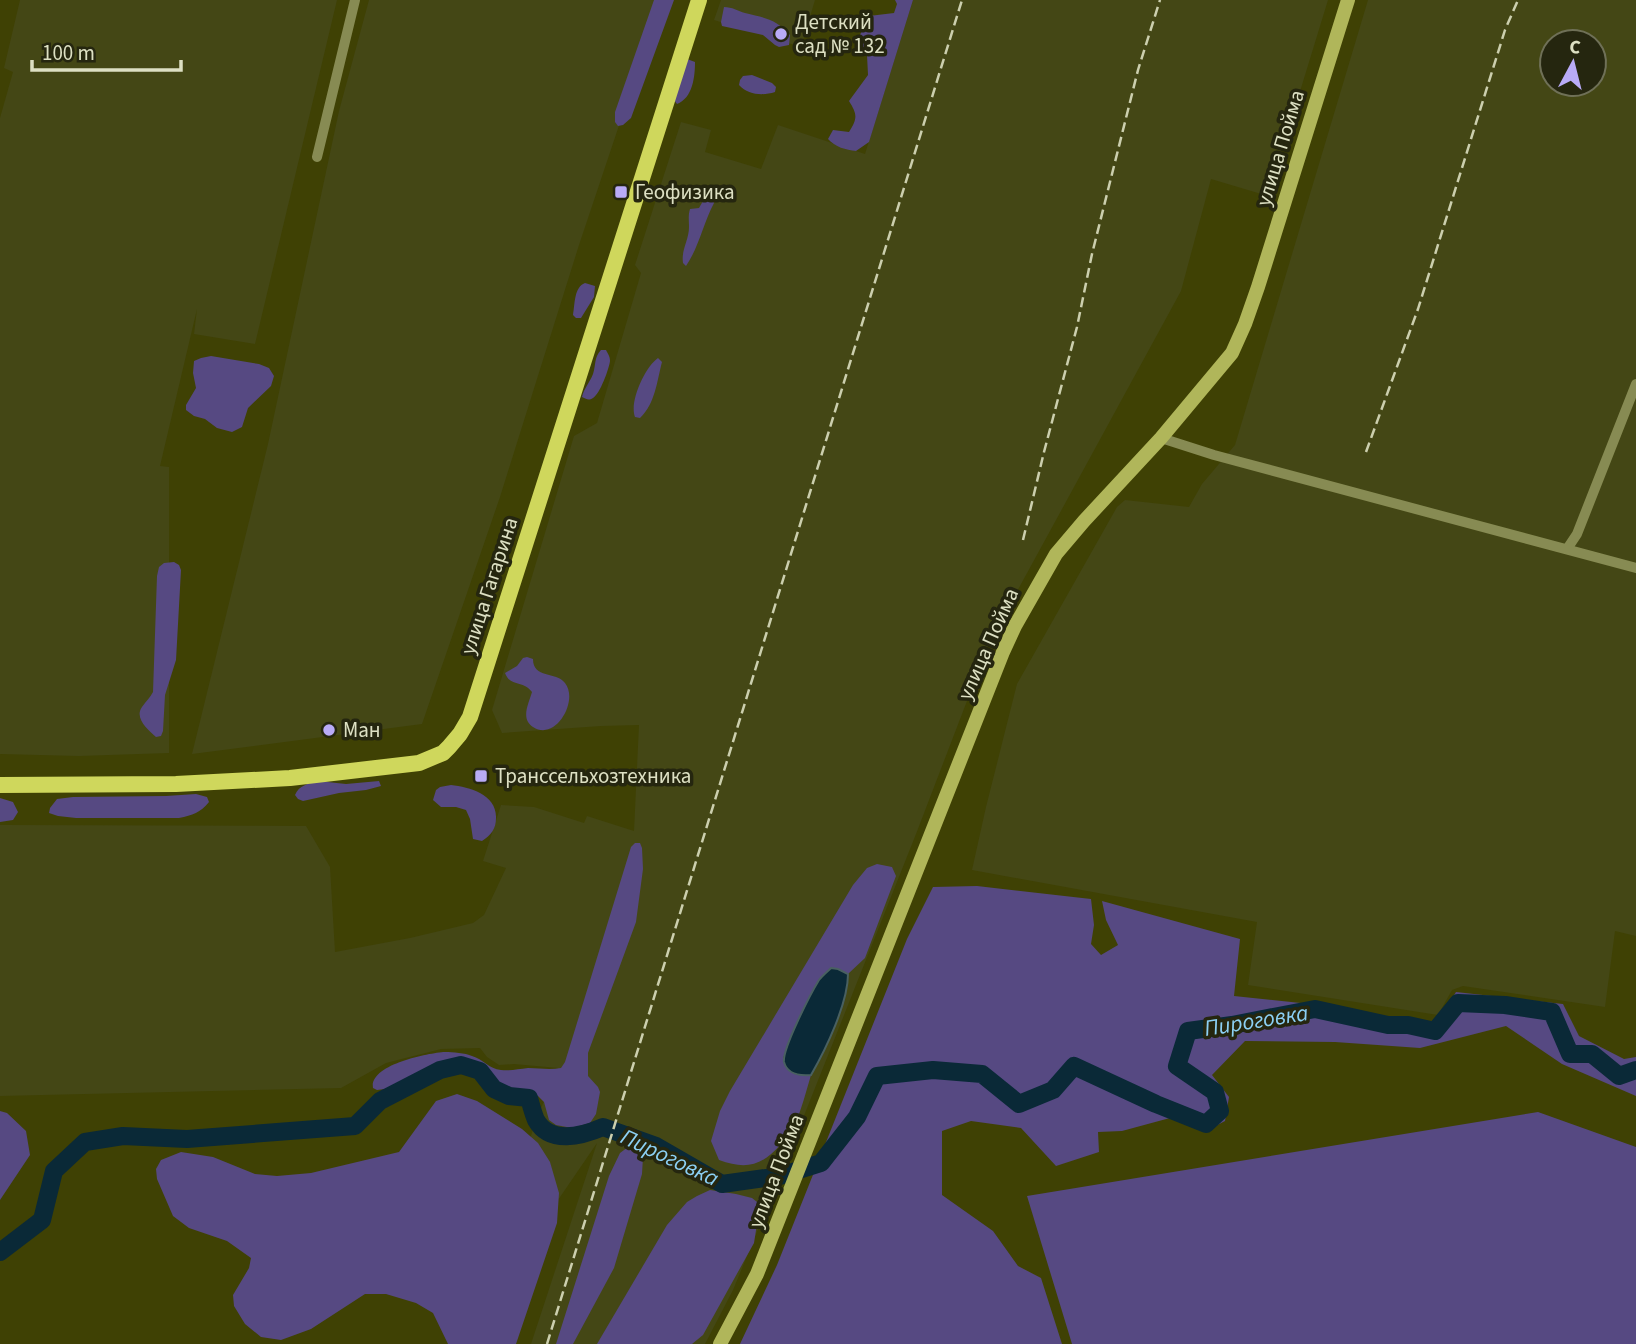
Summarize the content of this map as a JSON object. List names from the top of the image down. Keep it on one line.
{"streets":{"main road":["улица Пойма","улица Гагарина"]},"water":["Пироговка"],"places":{"other":["Детский сад № 132","Ман"],"transit":["Геофизика","Транссельхозтехника"]},"scale_bar":"100 m","north":"top"}
